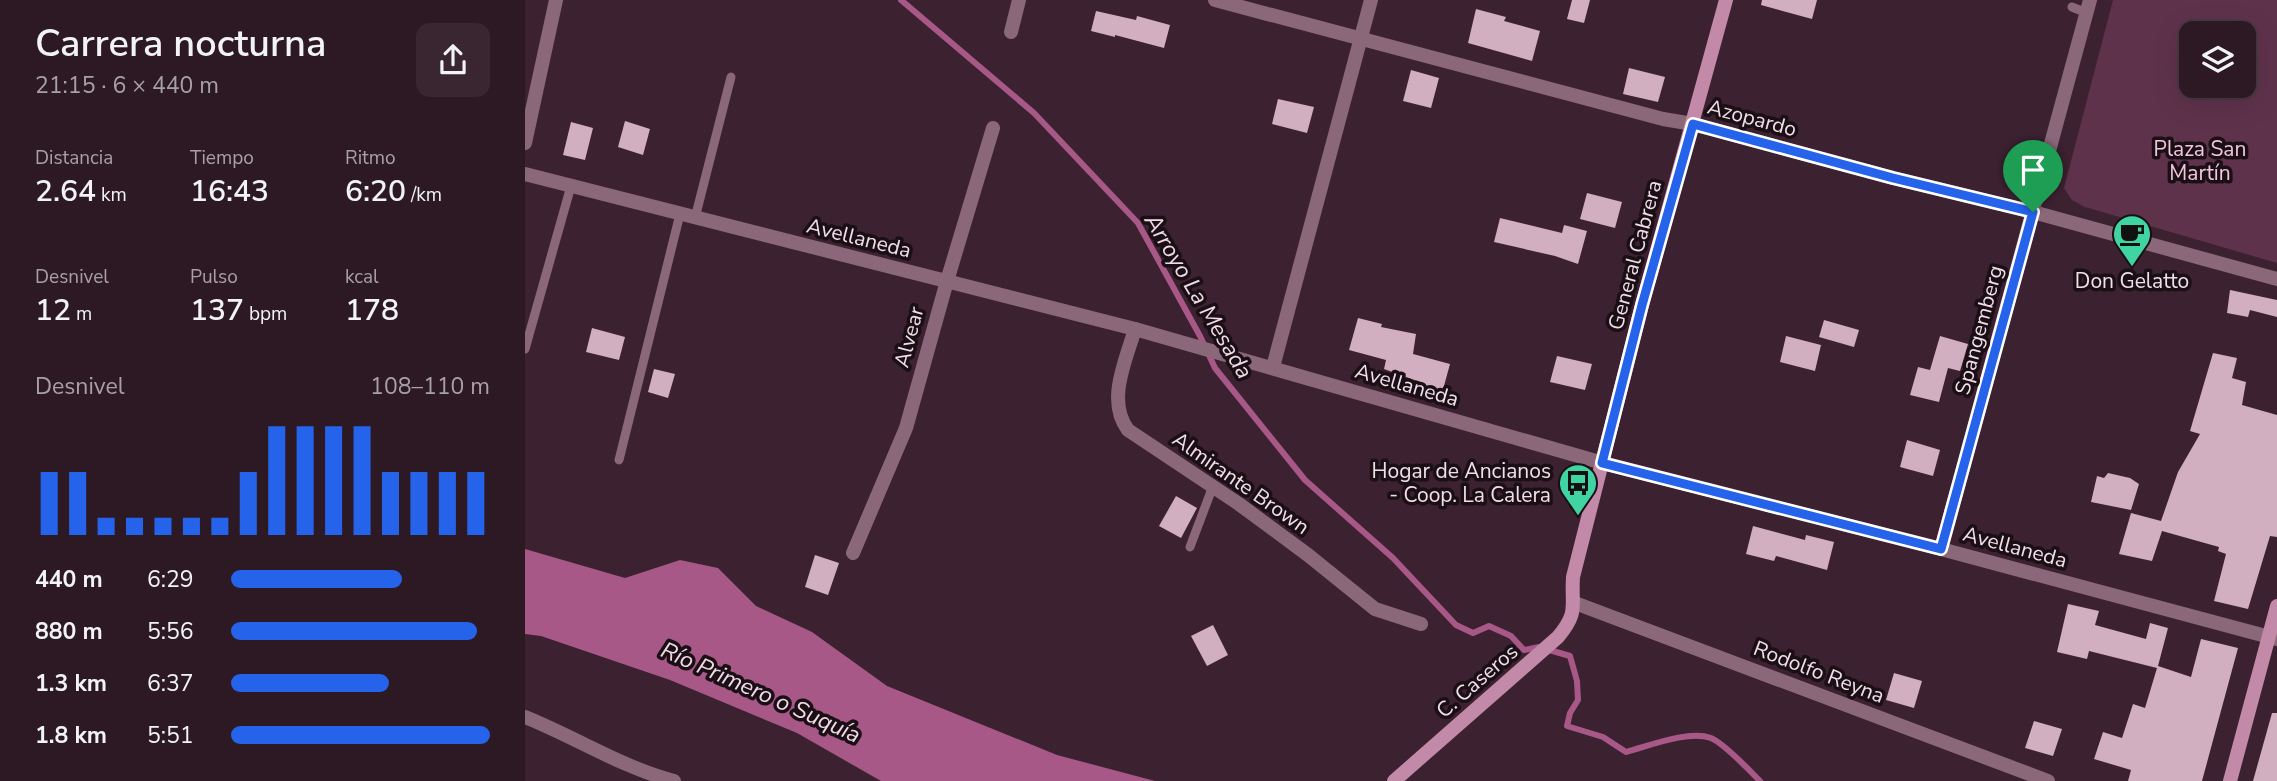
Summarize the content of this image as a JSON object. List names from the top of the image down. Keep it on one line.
{"streets":{"street":["Azopardo","Avellaneda","General Cabrera","Spangemberg","Alvear","Almirante Brown","Rodolfo Reyna","C. Caseros"]},"crossings":[["Azopardo","General Cabrera"],["Azopardo","Spangemberg"],["Avellaneda","General Cabrera"],["Avellaneda","Spangemberg"],["Avellaneda","Alvear"],["Avellaneda","Almirante Brown"],["General Cabrera","Rodolfo Reyna"],["General Cabrera","C. Caseros"],["Rodolfo Reyna","C. Caseros"]],"water":["Arroyo La Mesada","Río Primero o Suquía"],"parks":["Plaza San Martín"],"places":{"cafe":["Don Gelatto"],"bus stop":["Hogar de Ancianos - Coop. La Calera"]},"page":{"heading":["Carrera nocturna","21:15 · 6 × 440 m"],"stats":[["Distancia","2.64 km"],["Tiempo","16:43"],["Ritmo","6:20 /km"],["Desnivel","12 m"],["Pulso","137 bpm"],["kcal","178"]],"chart":["Desnivel","108–110 m"],"list":[{"name":"440 m","note":"6:29"},{"name":"880 m","note":"5:56"},{"name":"1.3 km","note":"6:37"},{"name":"1.8 km","note":"5:51"}]}}
